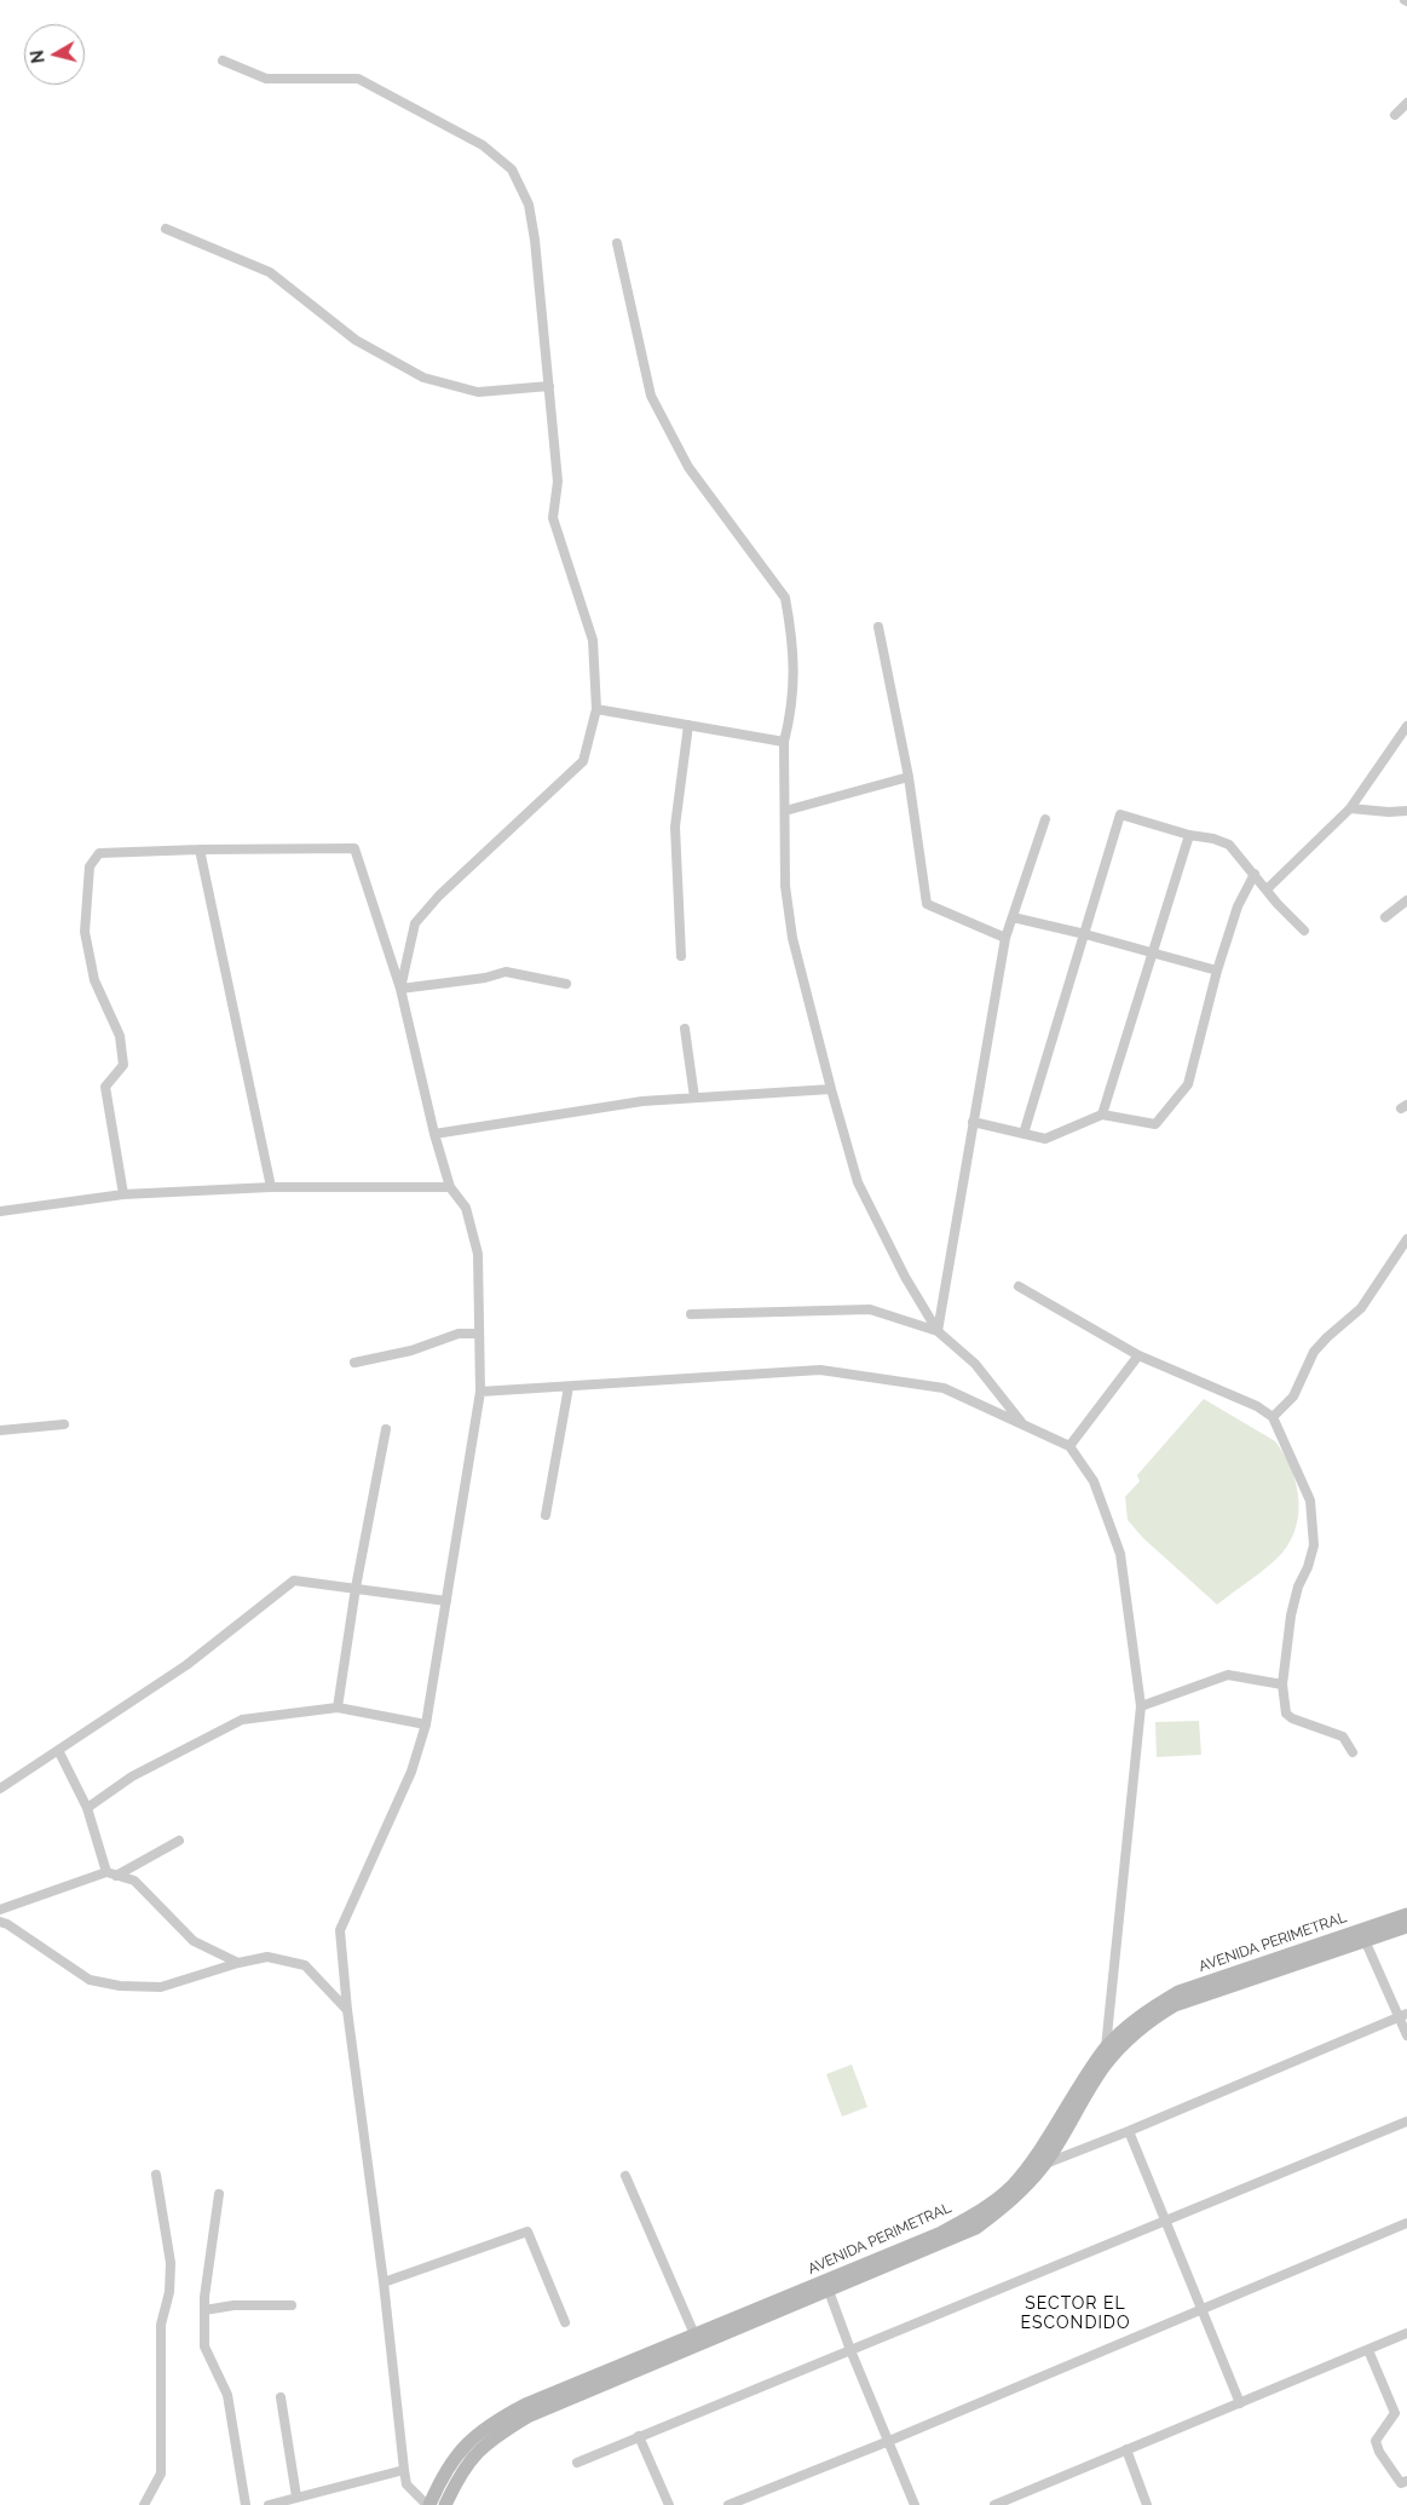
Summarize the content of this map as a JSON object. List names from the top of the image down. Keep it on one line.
{"streets":{"main road":["AVENIDA PERIMETRAL"]},"districts":["SECTOR EL ESCONDIDO"],"north":"left"}
